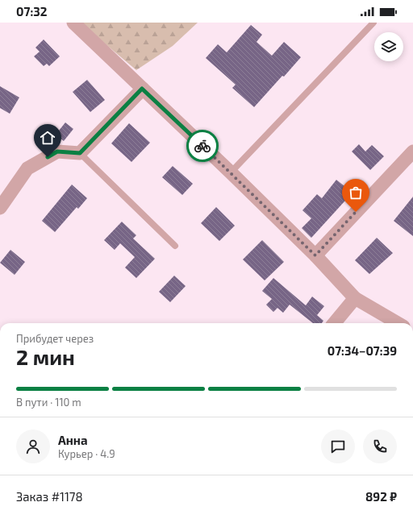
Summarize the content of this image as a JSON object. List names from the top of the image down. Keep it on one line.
{"page":{"status":"07:32","heading":["2 мин","Прибудет через","07:34–07:39"],"panel":["Анна","Курьер · 4.9","Заказ #1178","892 ₽"],"bar":"В пути · 110 m"}}
